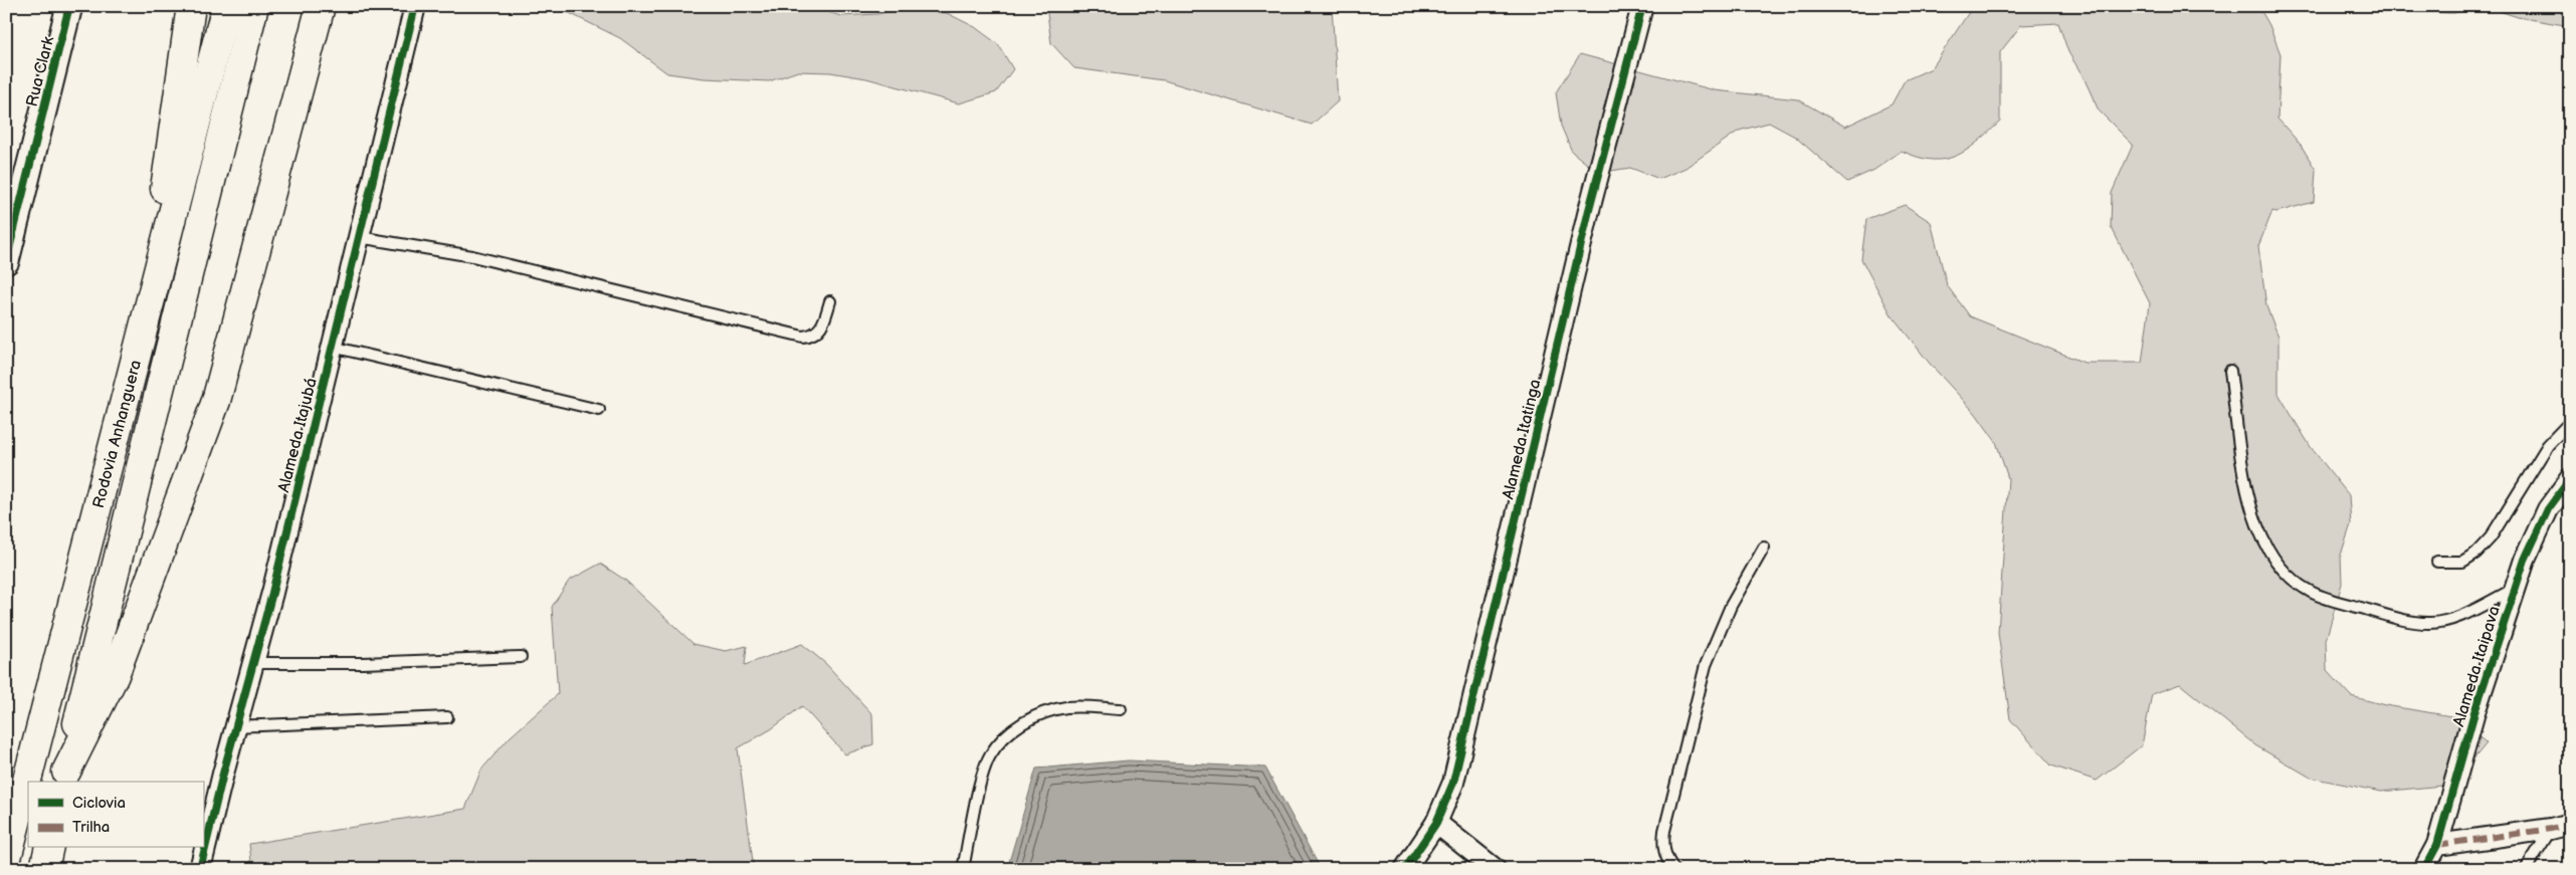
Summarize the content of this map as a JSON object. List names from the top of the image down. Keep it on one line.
{"streets":{"highway":["Rodovia Anhanguera"],"street":["Rua Clark","Alameda Itajubá","Alameda Itatinga","Alameda Itaipava"]},"legend":["Ciclovia","Trilha"]}
